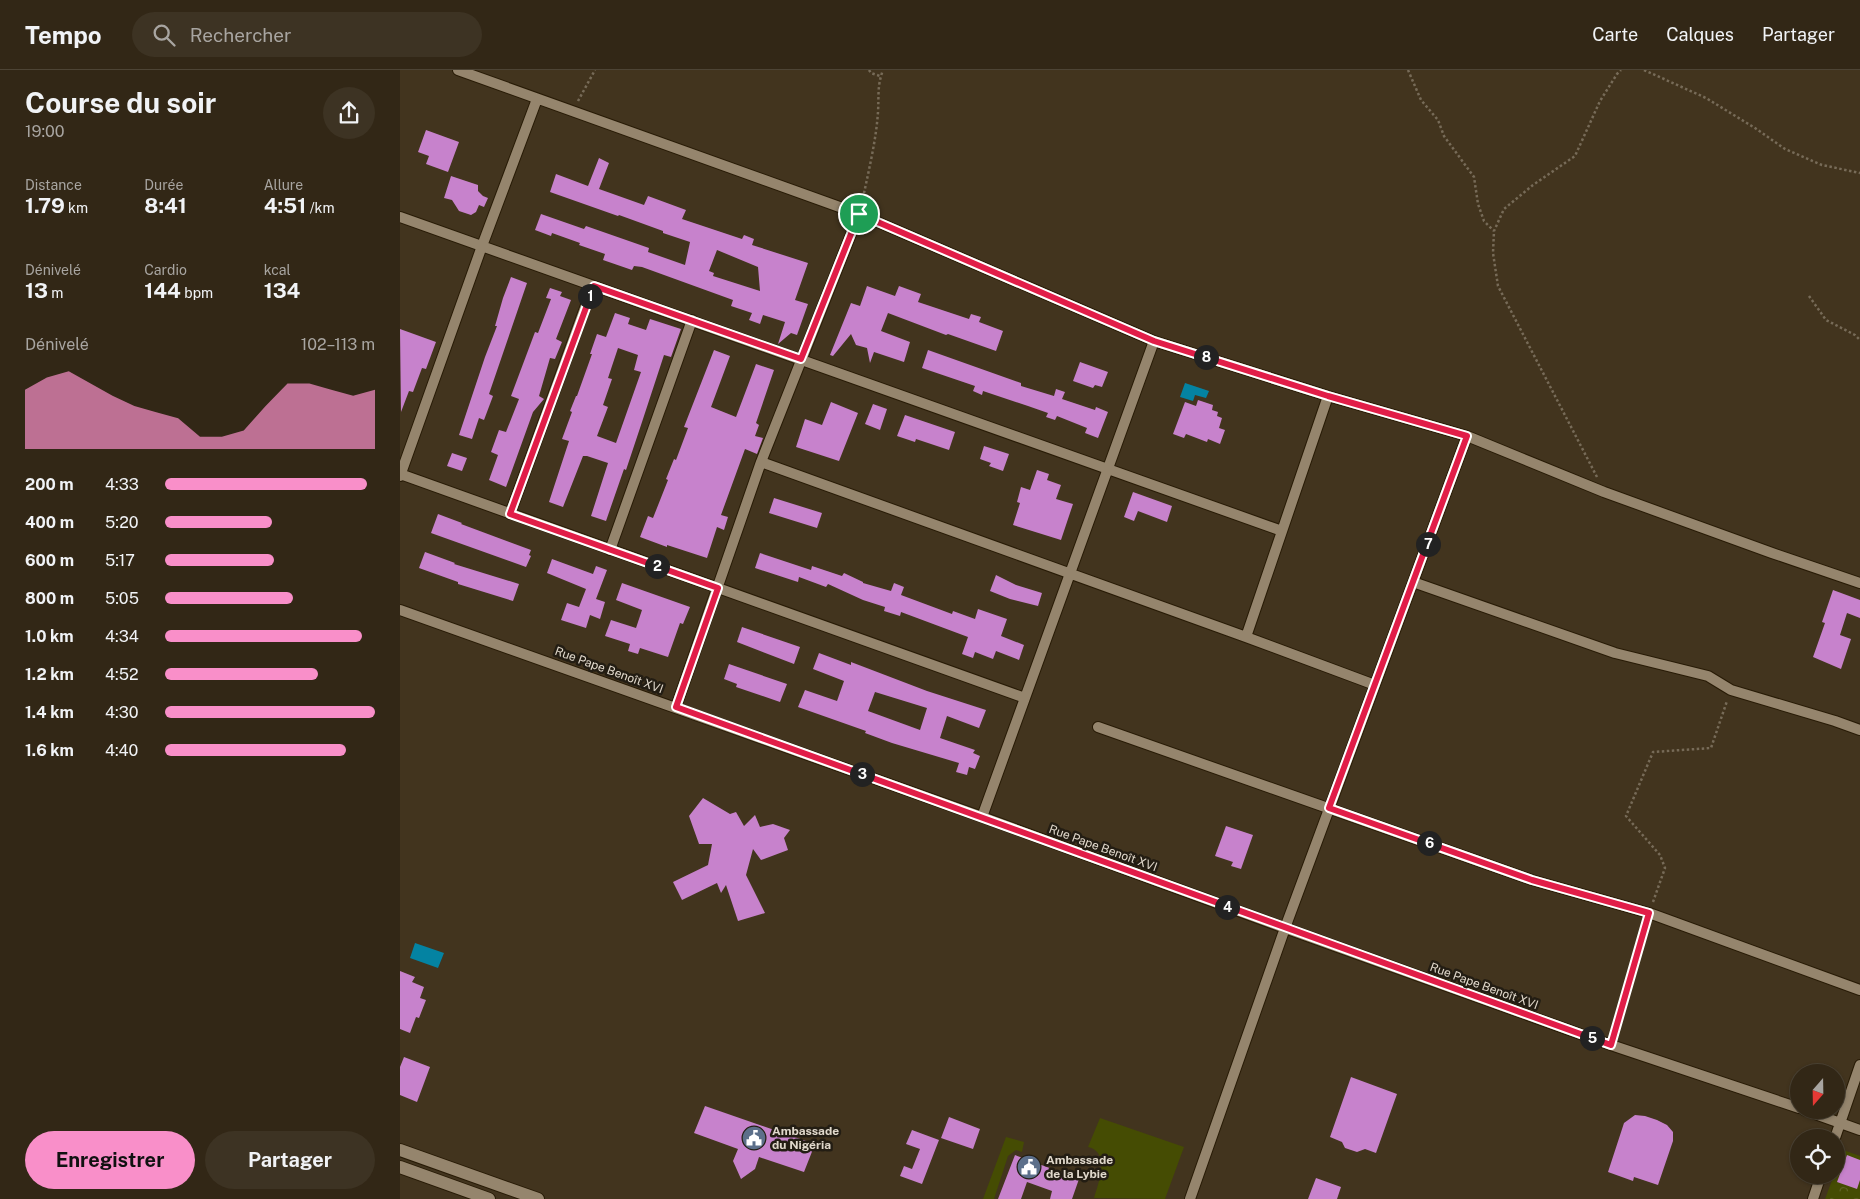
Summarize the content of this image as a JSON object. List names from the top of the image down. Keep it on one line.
{"streets":{"street":["Rue Pape Benoît XVI"]},"places":{"public building":["Ambassade du Nigéria","Ambassade de la Lybie"]},"north":"bottom","page":{"header":"Tempo","search":"Rechercher","nav":["Carte","Calques","Partager"],"heading":["Course du soir","19:00"],"stats":[["Distance","1.79 km"],["Durée","8:41"],["Allure","4:51 /km"],["Dénivelé","13 m"],["Cardio","144 bpm"],["kcal","134"]],"pins":["1","8","7","2","3","6","4","5"],"chart":["Dénivelé","102–113 m"],"list":[{"name":"200 m","note":"4:33"},{"name":"400 m","note":"5:20"},{"name":"600 m","note":"5:17"},{"name":"800 m","note":"5:05"},{"name":"1.0 km","note":"4:34"},{"name":"1.2 km","note":"4:52"},{"name":"1.4 km","note":"4:30"},{"name":"1.6 km","note":"4:40"}],"buttons":["Enregistrer","Partager"]}}
